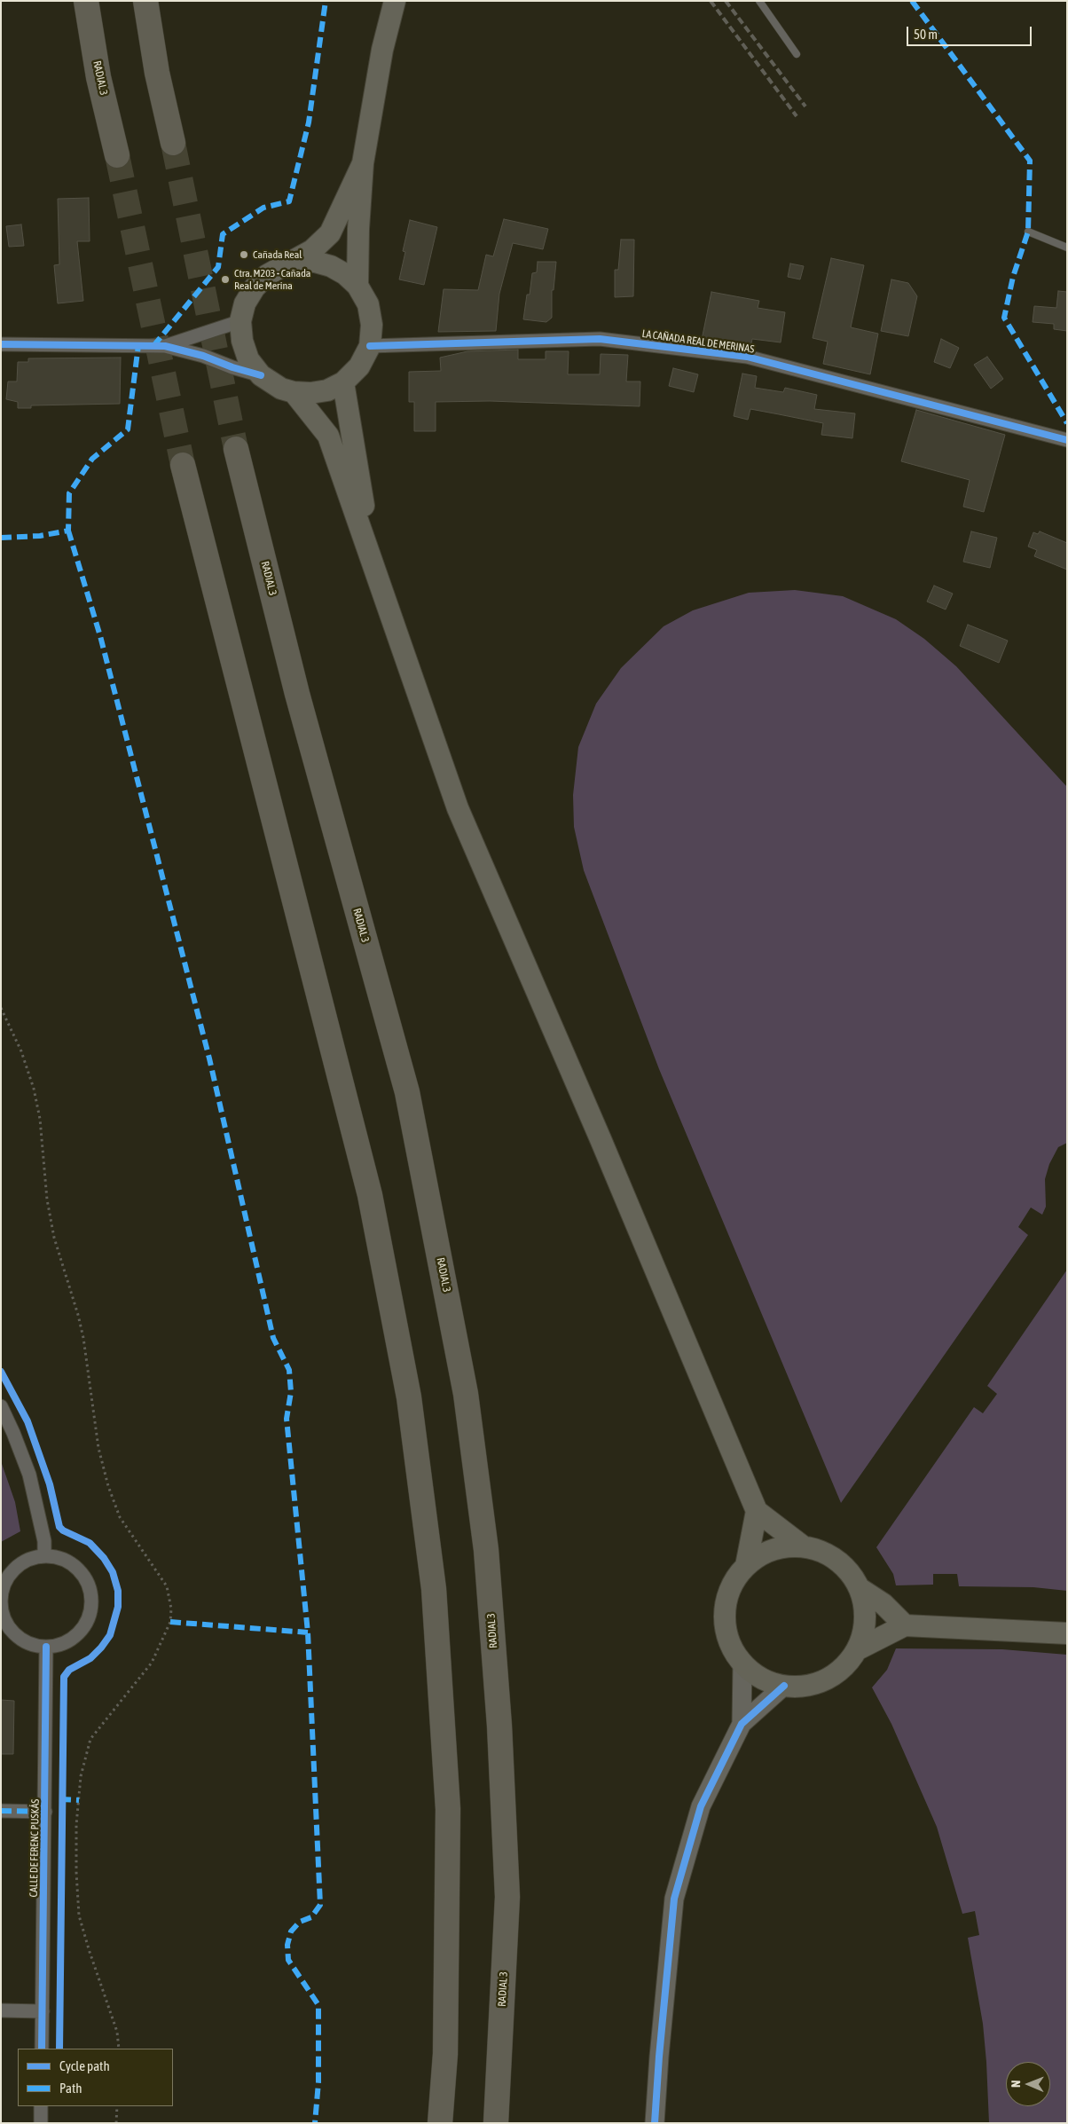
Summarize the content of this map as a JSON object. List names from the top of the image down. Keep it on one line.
{"streets":{"highway":["RADIAL 3"],"street":["LA CAÑADA REAL DE MERINAS","CALLE DE FERENC PUSKÁS"]},"places":["Cañada Real","Ctra. M203 - Cañada Real de Merina"],"legend":["Cycle path","Path"],"scale_bar":"50 m","north":"left"}
